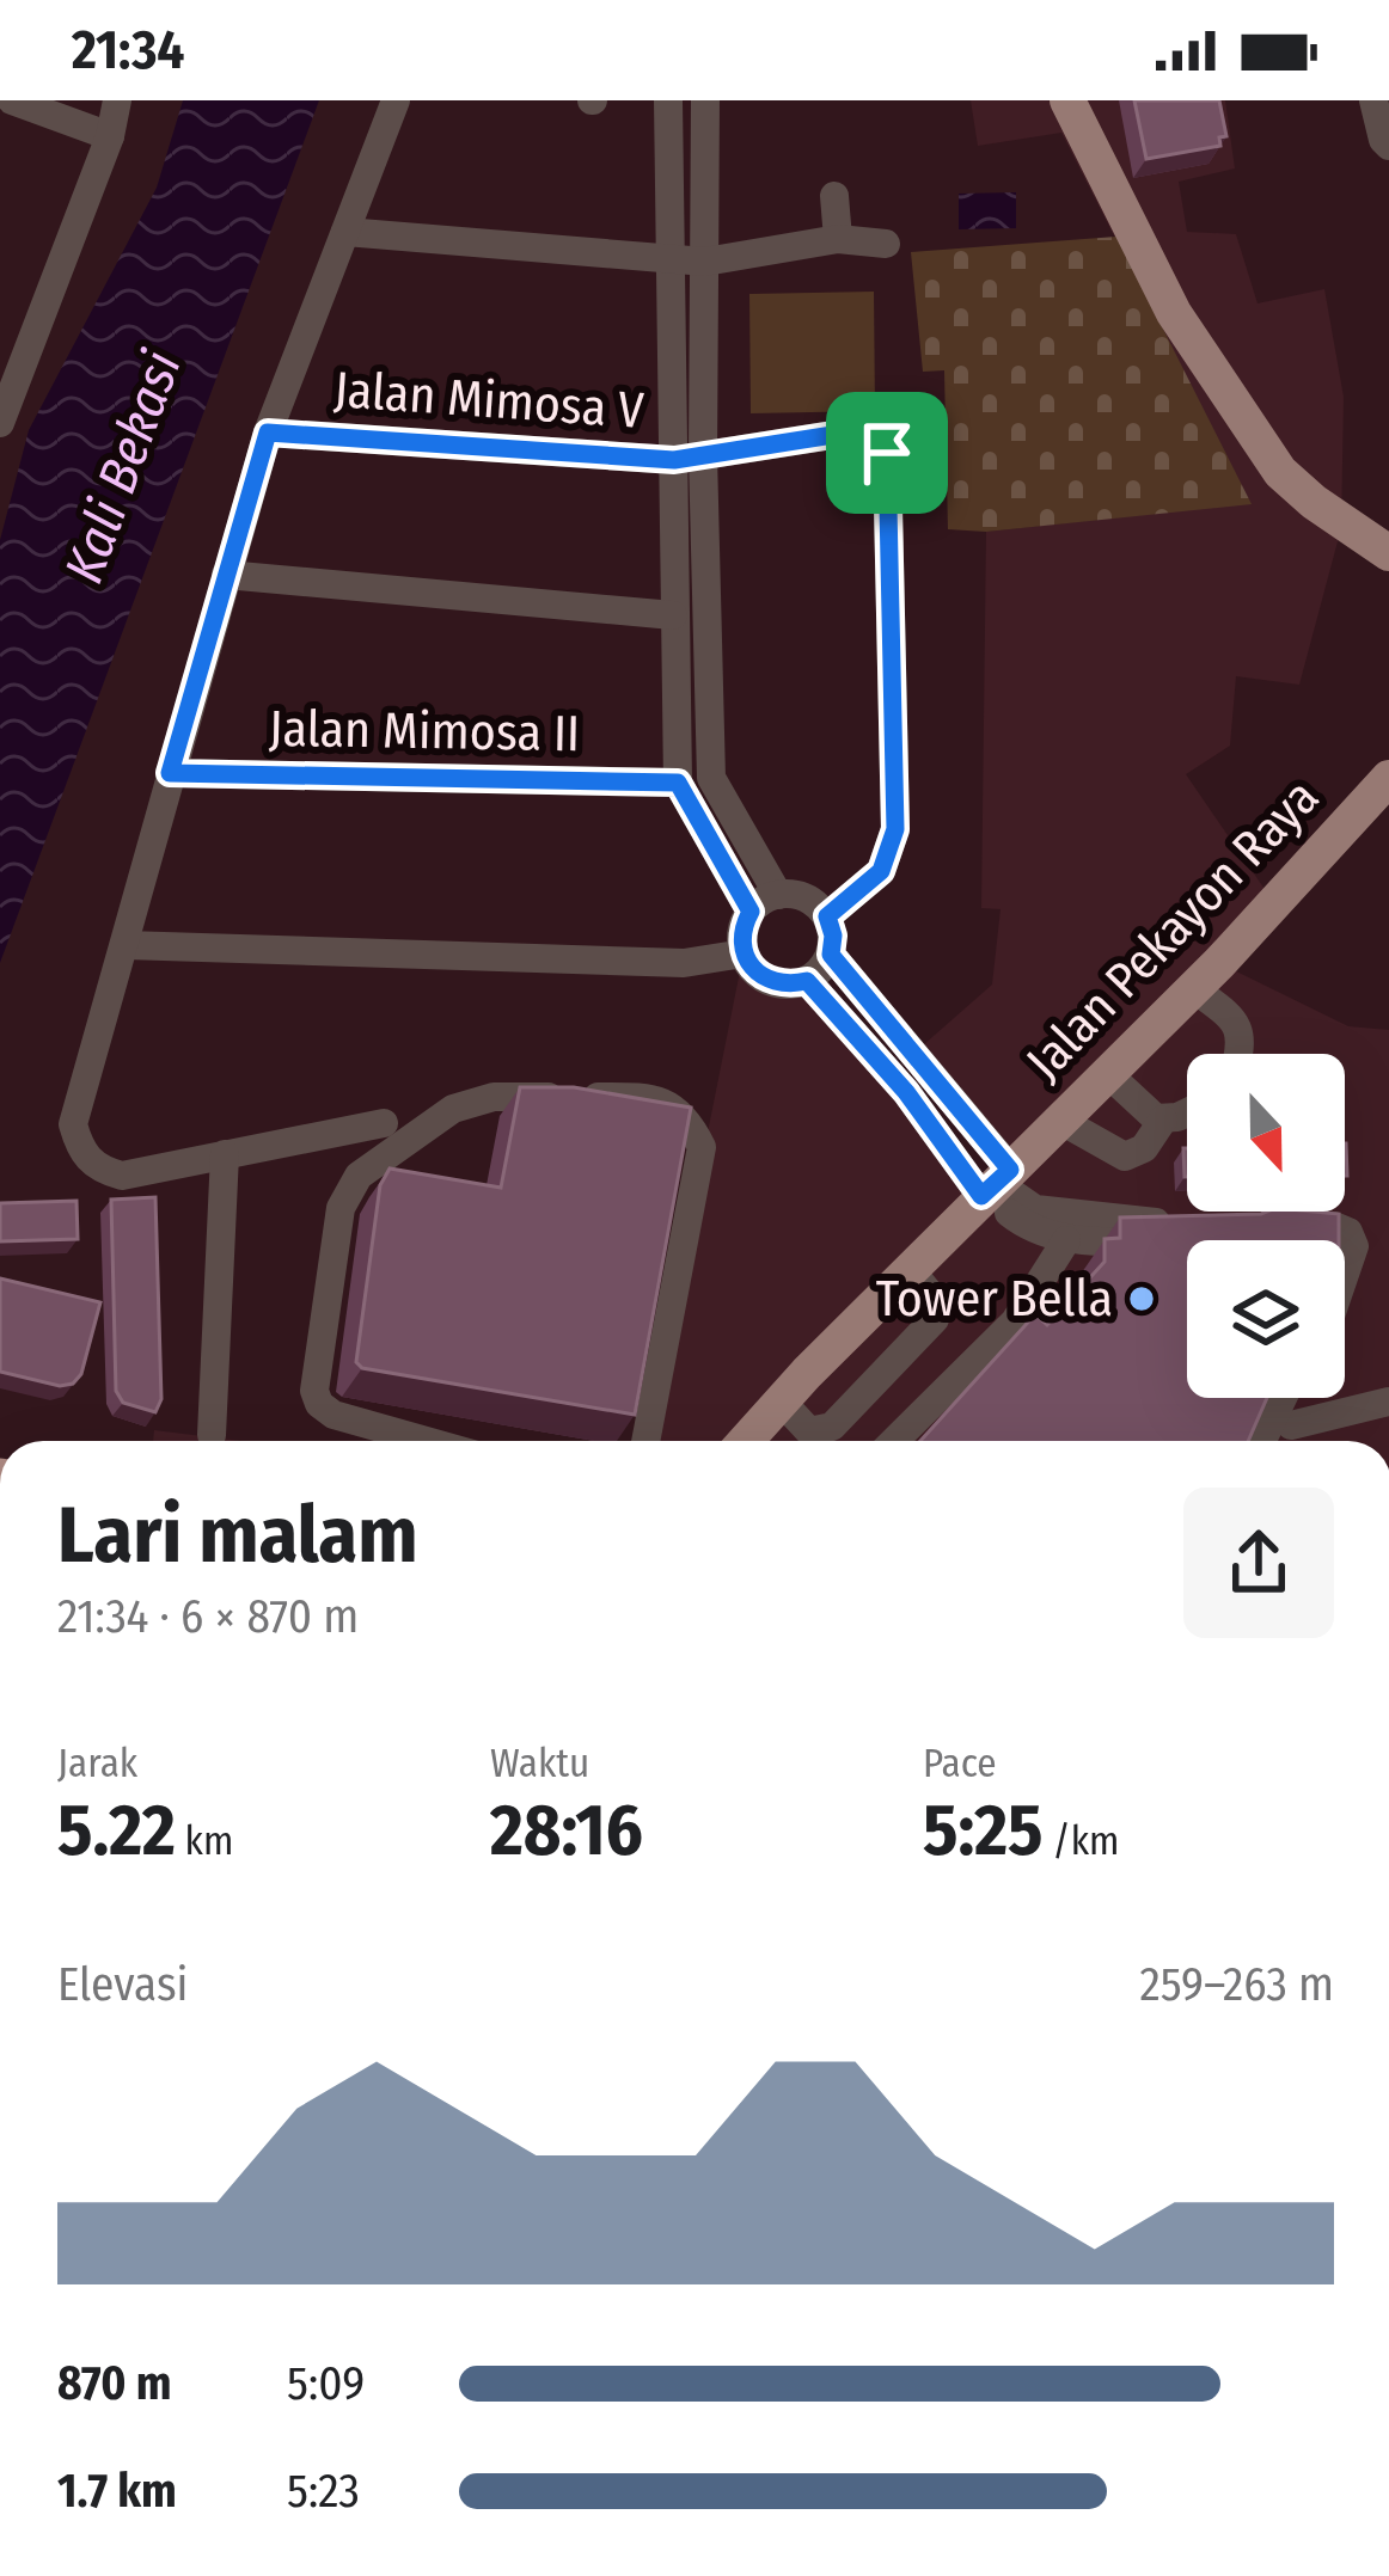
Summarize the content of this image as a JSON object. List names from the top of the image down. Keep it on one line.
{"streets":{"main road":["Jalan Pekayon Raya"],"street":["Jalan Mimosa V","Jalan Mimosa II"]},"water":["Kali Bekasi"],"places":["Tower Bella"],"north":"bottom","page":{"status":"21:34","heading":["Lari malam","21:34 · 6 × 870 m"],"stats":[["Jarak","5.22 km"],["Waktu","28:16"],["Pace","5:25 /km"]],"chart":["Elevasi","259–263 m"],"list":[{"name":"870 m","note":"5:09"},{"name":"1.7 km","note":"5:23"}]}}
